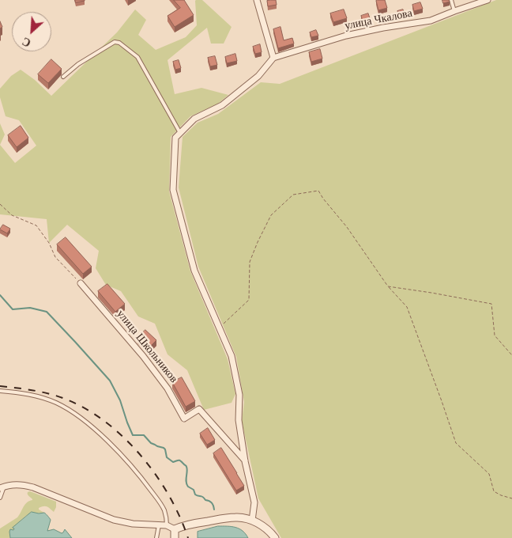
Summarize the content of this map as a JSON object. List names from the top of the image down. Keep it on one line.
{"streets":{"street":["улица Чкалова","улица Школьников"]},"north":"bottom left"}
